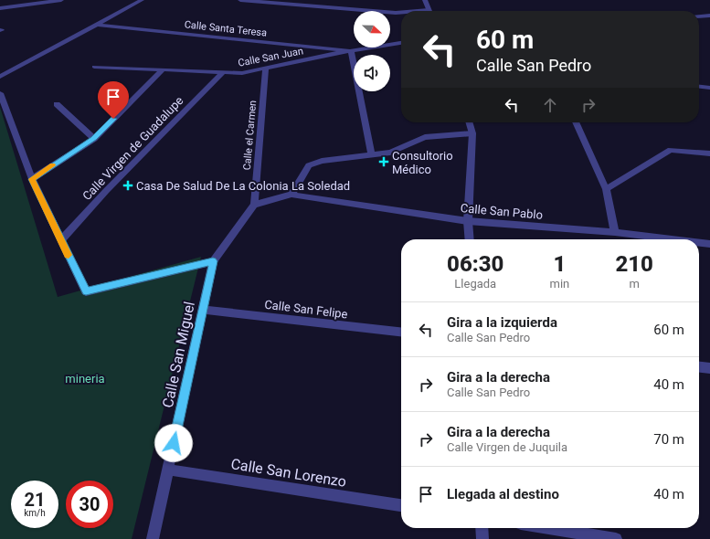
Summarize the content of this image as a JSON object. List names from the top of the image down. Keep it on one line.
{"streets":{"street":["Calle Santa Teresa","Calle San Juan","Calle el Carmen","Calle Virgen de Guadalupe","Calle San Pablo","Calle San Felipe","Calle San Miguel","Calle San Lorenzo"]},"crossings":[["Calle Santa Teresa","Calle San Juan"],["Calle San Juan","Calle el Carmen"],["Calle San Juan","Calle Virgen de Guadalupe"],["Calle San Felipe","Calle San Miguel"],["Calle San Miguel","Calle San Lorenzo"]],"parks":["mineria"],"places":{"health":["Consultorio Médico","Casa De Salud De La Colonia La Soledad"]},"north":"right","page":{"turn":["60 m","Calle San Pedro"],"eta":["06:30","Llegada","1","min","210","m"],"list":[{"name":"Gira a la izquierda","note":"Calle San Pedro","value":"60 m"},{"name":"Gira a la derecha","note":"Calle San Pedro","value":"40 m"},{"name":"Gira a la derecha","note":"Calle Virgen de Juquila","value":"70 m"},{"name":"Llegada al destino","value":"40 m"}],"speed":"21 km/h","limit":"30"}}
